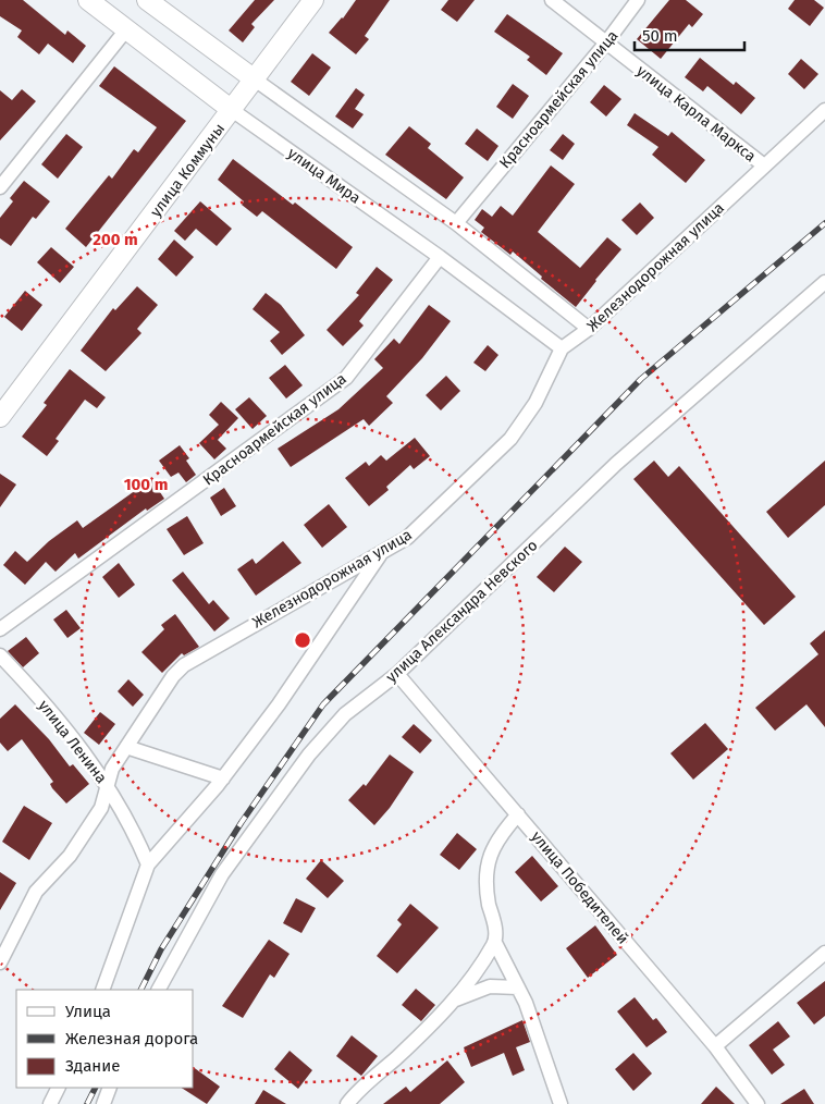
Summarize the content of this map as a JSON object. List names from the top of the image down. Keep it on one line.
{"streets":{"street":["Красноармейская улица","улица Карла Маркса","улица Коммуны","улица Мира","Железнодорожная улица","улица Александра Невского","улица Ленина","улица Победителей"]},"crossings":[["Красноармейская улица","улица Карла Маркса"],["Красноармейская улица","улица Мира"],["улица Карла Маркса","Железнодорожная улица"],["улица Коммуны","улица Мира"],["улица Мира","Железнодорожная улица"],["Железнодорожная улица","улица Ленина"],["улица Александра Невского","улица Победителей"]],"legend":["Улица","Железная дорога","Здание"],"scale_bar":"50 m","rings":["200 m","100 m"]}
